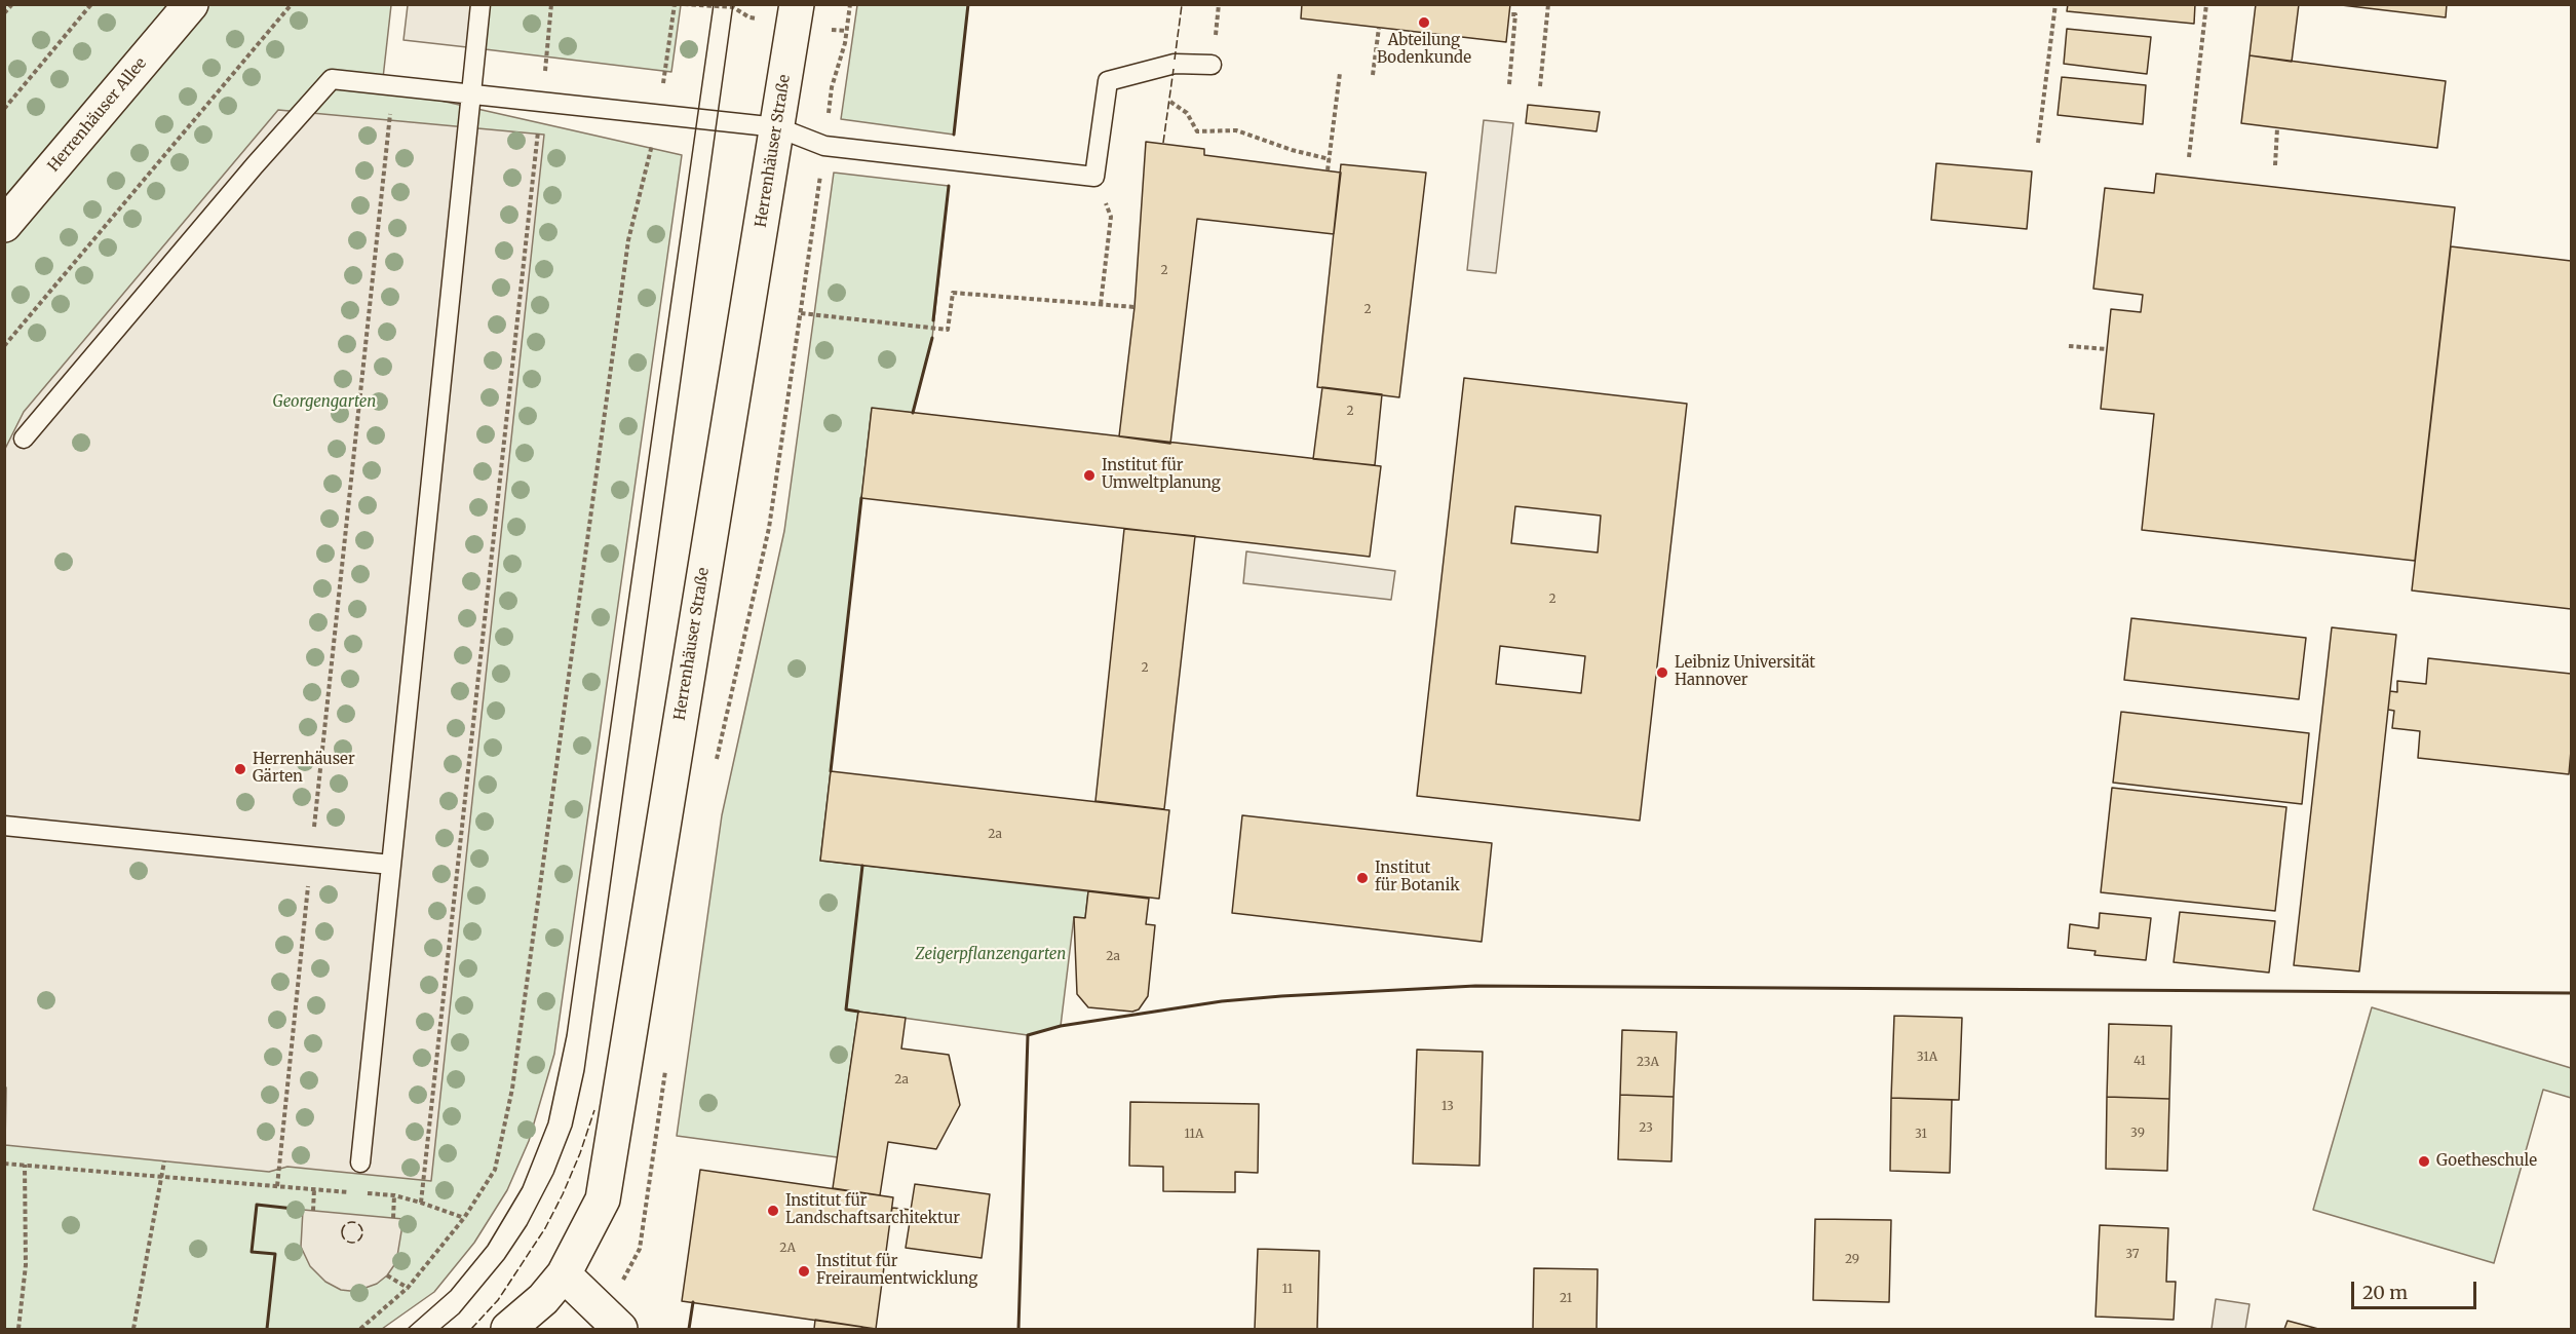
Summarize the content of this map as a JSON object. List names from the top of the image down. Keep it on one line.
{"streets":{"street":["Herrenhäuser Allee","Herrenhäuser Straße"]},"parks":["Georgengarten","Zeigerpflanzengarten"],"places":["Abteilung Bodenkunde","Institut für Umweltplanung","Leibniz Universität Hannover","Herrenhäuser Gärten","Institut für Botanik","Goetheschule","Institut für Landschaftsarchitektur","Institut für Freiraumentwicklung"],"house_numbers":["2","2","2","2","2","2a","2a","31A","41","23A","2a","13","23","39","11A","31","2A","37","29","11","21"],"scale_bar":"20 m"}
